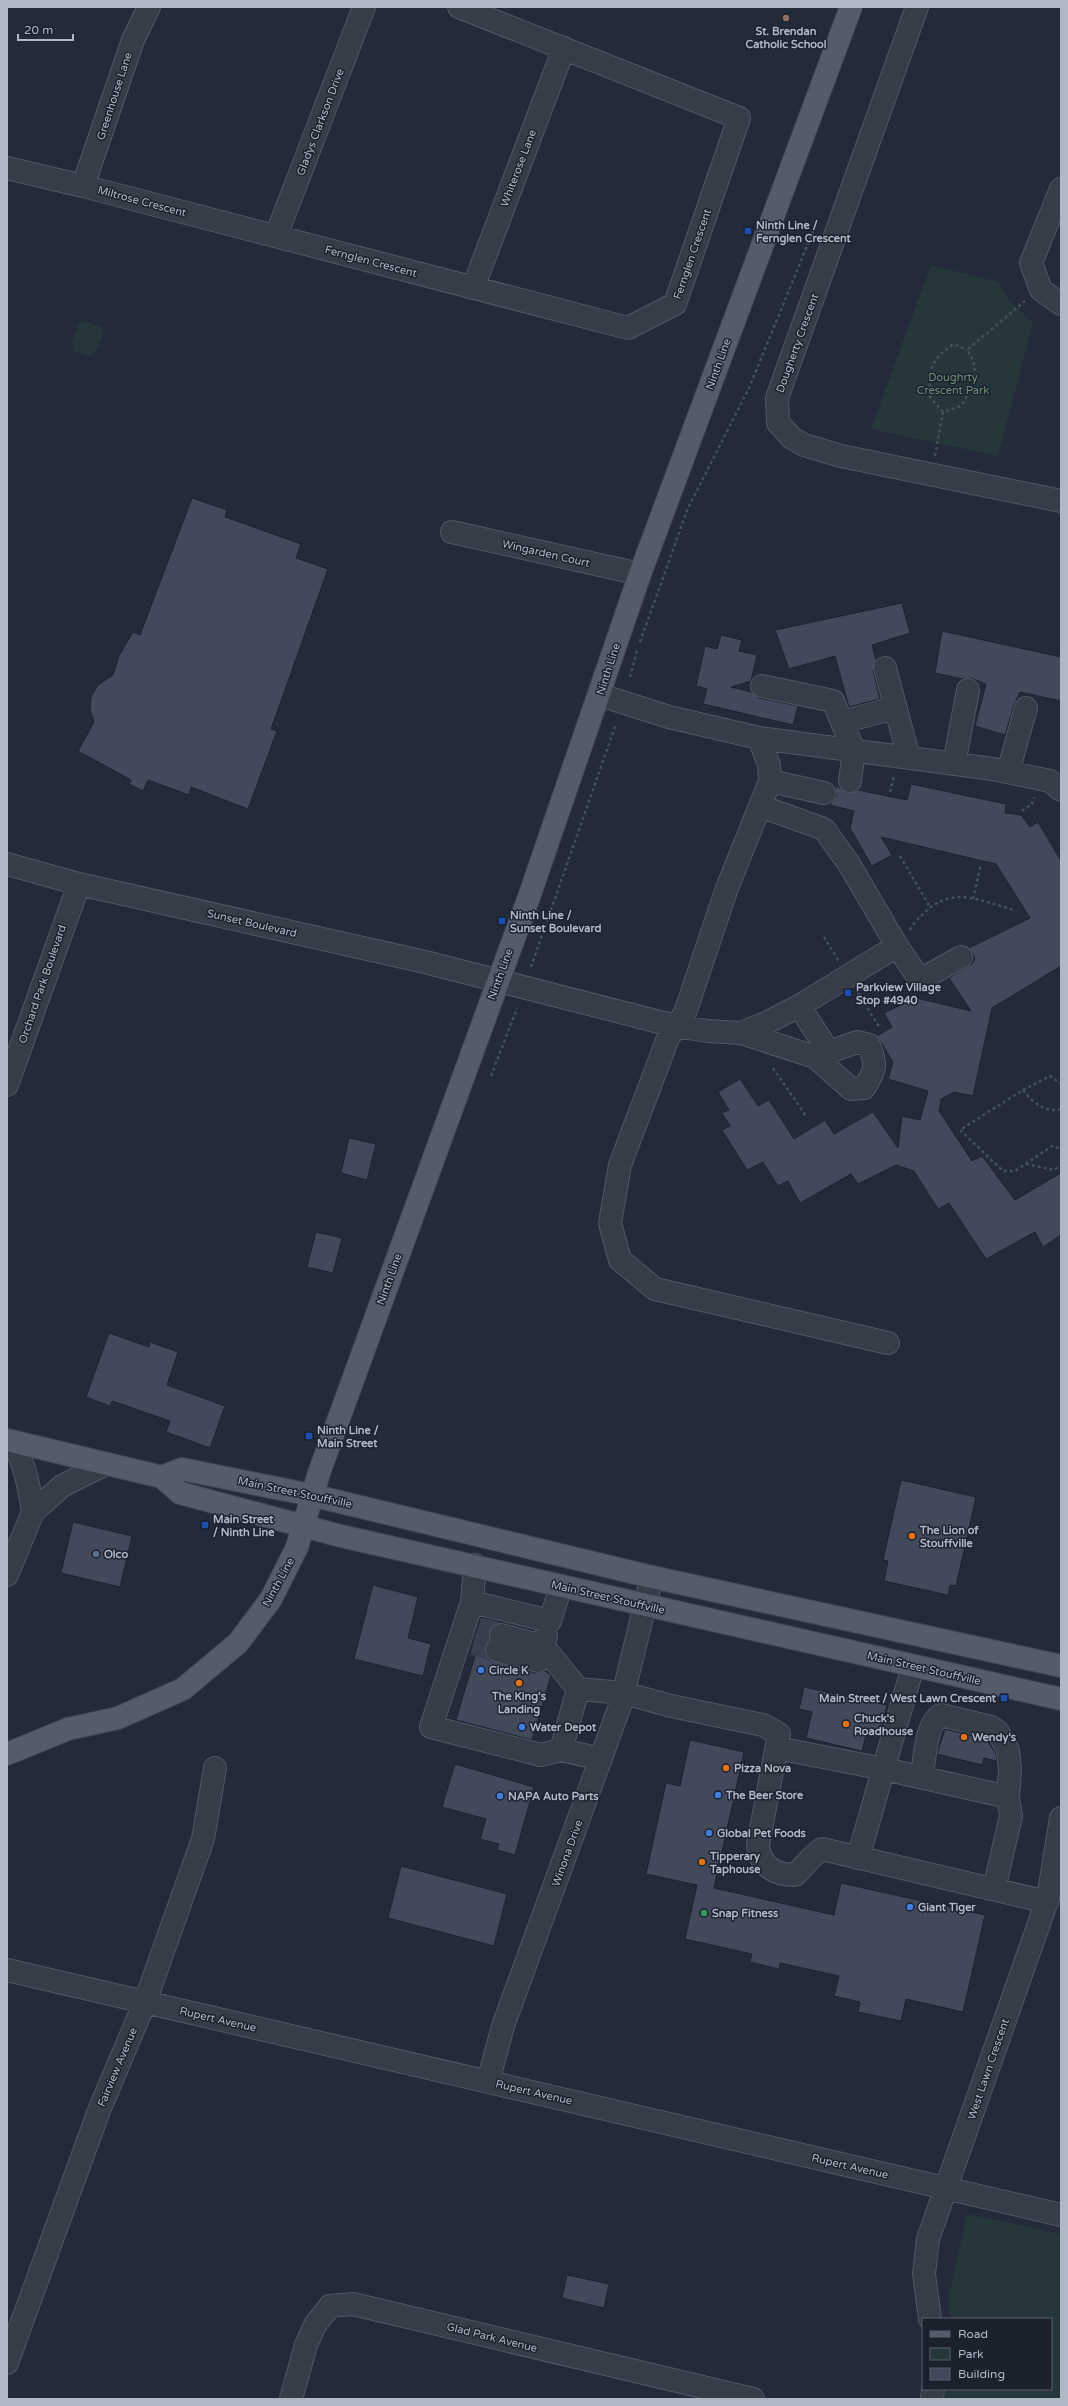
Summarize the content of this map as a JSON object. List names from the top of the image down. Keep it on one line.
{"streets":{"main road":["Ninth Line","Main Street Stouffville"],"street":["Greenhouse Lane","Gladys Clarkson Drive","Whiterose Lane","Miltrose Crescent","Fernglen Crescent","Dougherty Crescent","Wingarden Court","Sunset Boulevard","Orchard Park Boulevard","Winona Drive","Rupert Avenue","Fairview Avenue","West Lawn Crescent","Glad Park Avenue"]},"crossings":[["Greenhouse Lane","Miltrose Crescent"],["Gladys Clarkson Drive","Miltrose Crescent"],["Gladys Clarkson Drive","Fernglen Crescent"],["Whiterose Lane","Fernglen Crescent"],["Miltrose Crescent","Fernglen Crescent"],["Ninth Line","Wingarden Court"],["Ninth Line","Sunset Boulevard"],["Ninth Line","Main Street Stouffville"],["Sunset Boulevard","Orchard Park Boulevard"],["Main Street Stouffville","Winona Drive"],["Winona Drive","Rupert Avenue"],["Rupert Avenue","Fairview Avenue"],["Rupert Avenue","West Lawn Crescent"]],"parks":["Doughrty Crescent Park"],"places":{"other":["St. Brendan Catholic School","The Lion of Stouffville","Olco","Circle K","The King's Landing","Chuck's Roadhouse","Water Depot","Wendy's","Pizza Nova","The Beer Store","NAPA Auto Parts","Global Pet Foods","Tipperary Taphouse","Giant Tiger","Snap Fitness"],"transit":["Ninth Line / Fernglen Crescent","Ninth Line / Sunset Boulevard","Parkview Village Stop #4940","Ninth Line / Main Street","Main Street / Ninth Line","Main Street / West Lawn Crescent"]},"legend":["Road","Park","Building"],"scale_bar":"20 m"}
